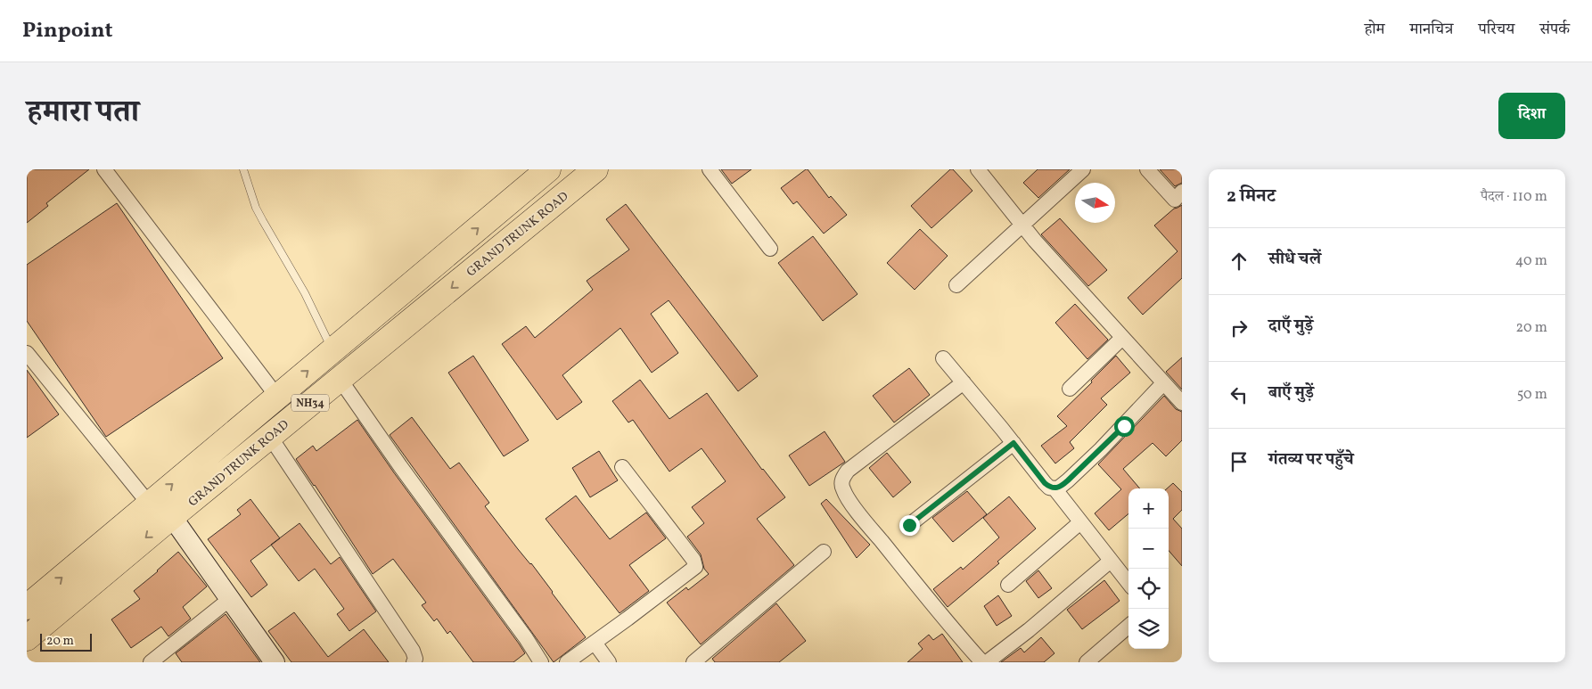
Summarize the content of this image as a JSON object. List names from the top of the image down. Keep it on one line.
{"streets":{"highway":["GRAND TRUNK ROAD","NH34"]},"scale_bar":"20 m","north":"right","page":{"header":"Pinpoint","nav":["होम","मानचित्र","परिचय","संपर्क"],"title":"हमारा पता","buttons":"दिशा","heading":["2 मिनट","पैदल · 110 m"],"list":[["सीधे चलें","40 m"],["दाएँ मुड़ें","20 m"],["बाएँ मुड़ें","50 m"],"गंतव्य पर पहुँचे"],"map_buttons":["+","−"],"scale":"20 m"}}
